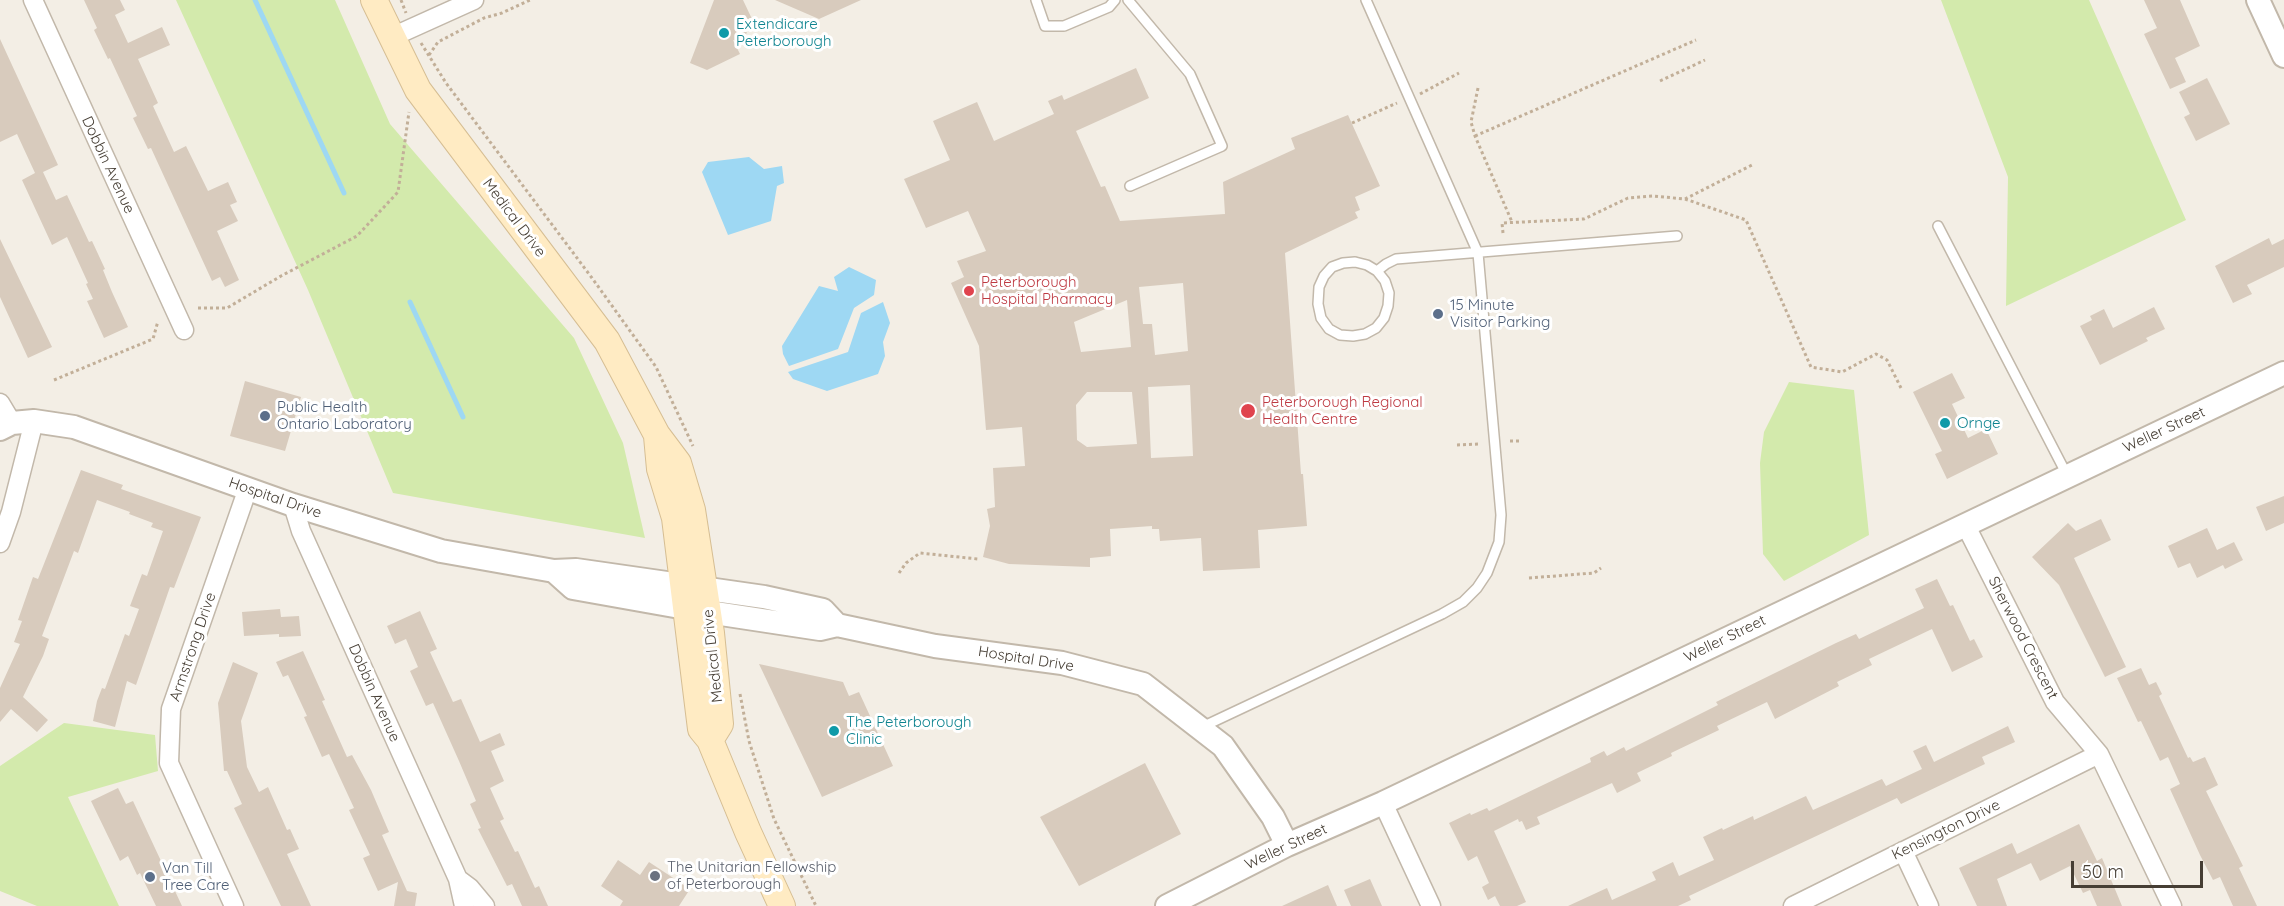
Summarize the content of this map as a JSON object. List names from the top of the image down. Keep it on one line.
{"streets":{"main road":["Medical Drive"],"street":["Dobbin Avenue","Weller Street","Hospital Drive","Sherwood Crescent","Armstrong Drive","Kensington Drive"]},"crossings":[["Dobbin Avenue","Hospital Drive"],["Medical Drive","Hospital Drive"],["Weller Street","Hospital Drive"],["Weller Street","Sherwood Crescent"],["Hospital Drive","Armstrong Drive"],["Sherwood Crescent","Kensington Drive"]],"places":["Extendicare Peterborough","Peterborough Hospital Pharmacy","15 Minute Visitor Parking","Peterborough Regional Health Centre","Public Health Ontario Laboratory","Ornge","The Peterborough Clinic","The Unitarian Fellowship of Peterborough","Van Till Tree Care"],"scale_bar":"50 m"}
